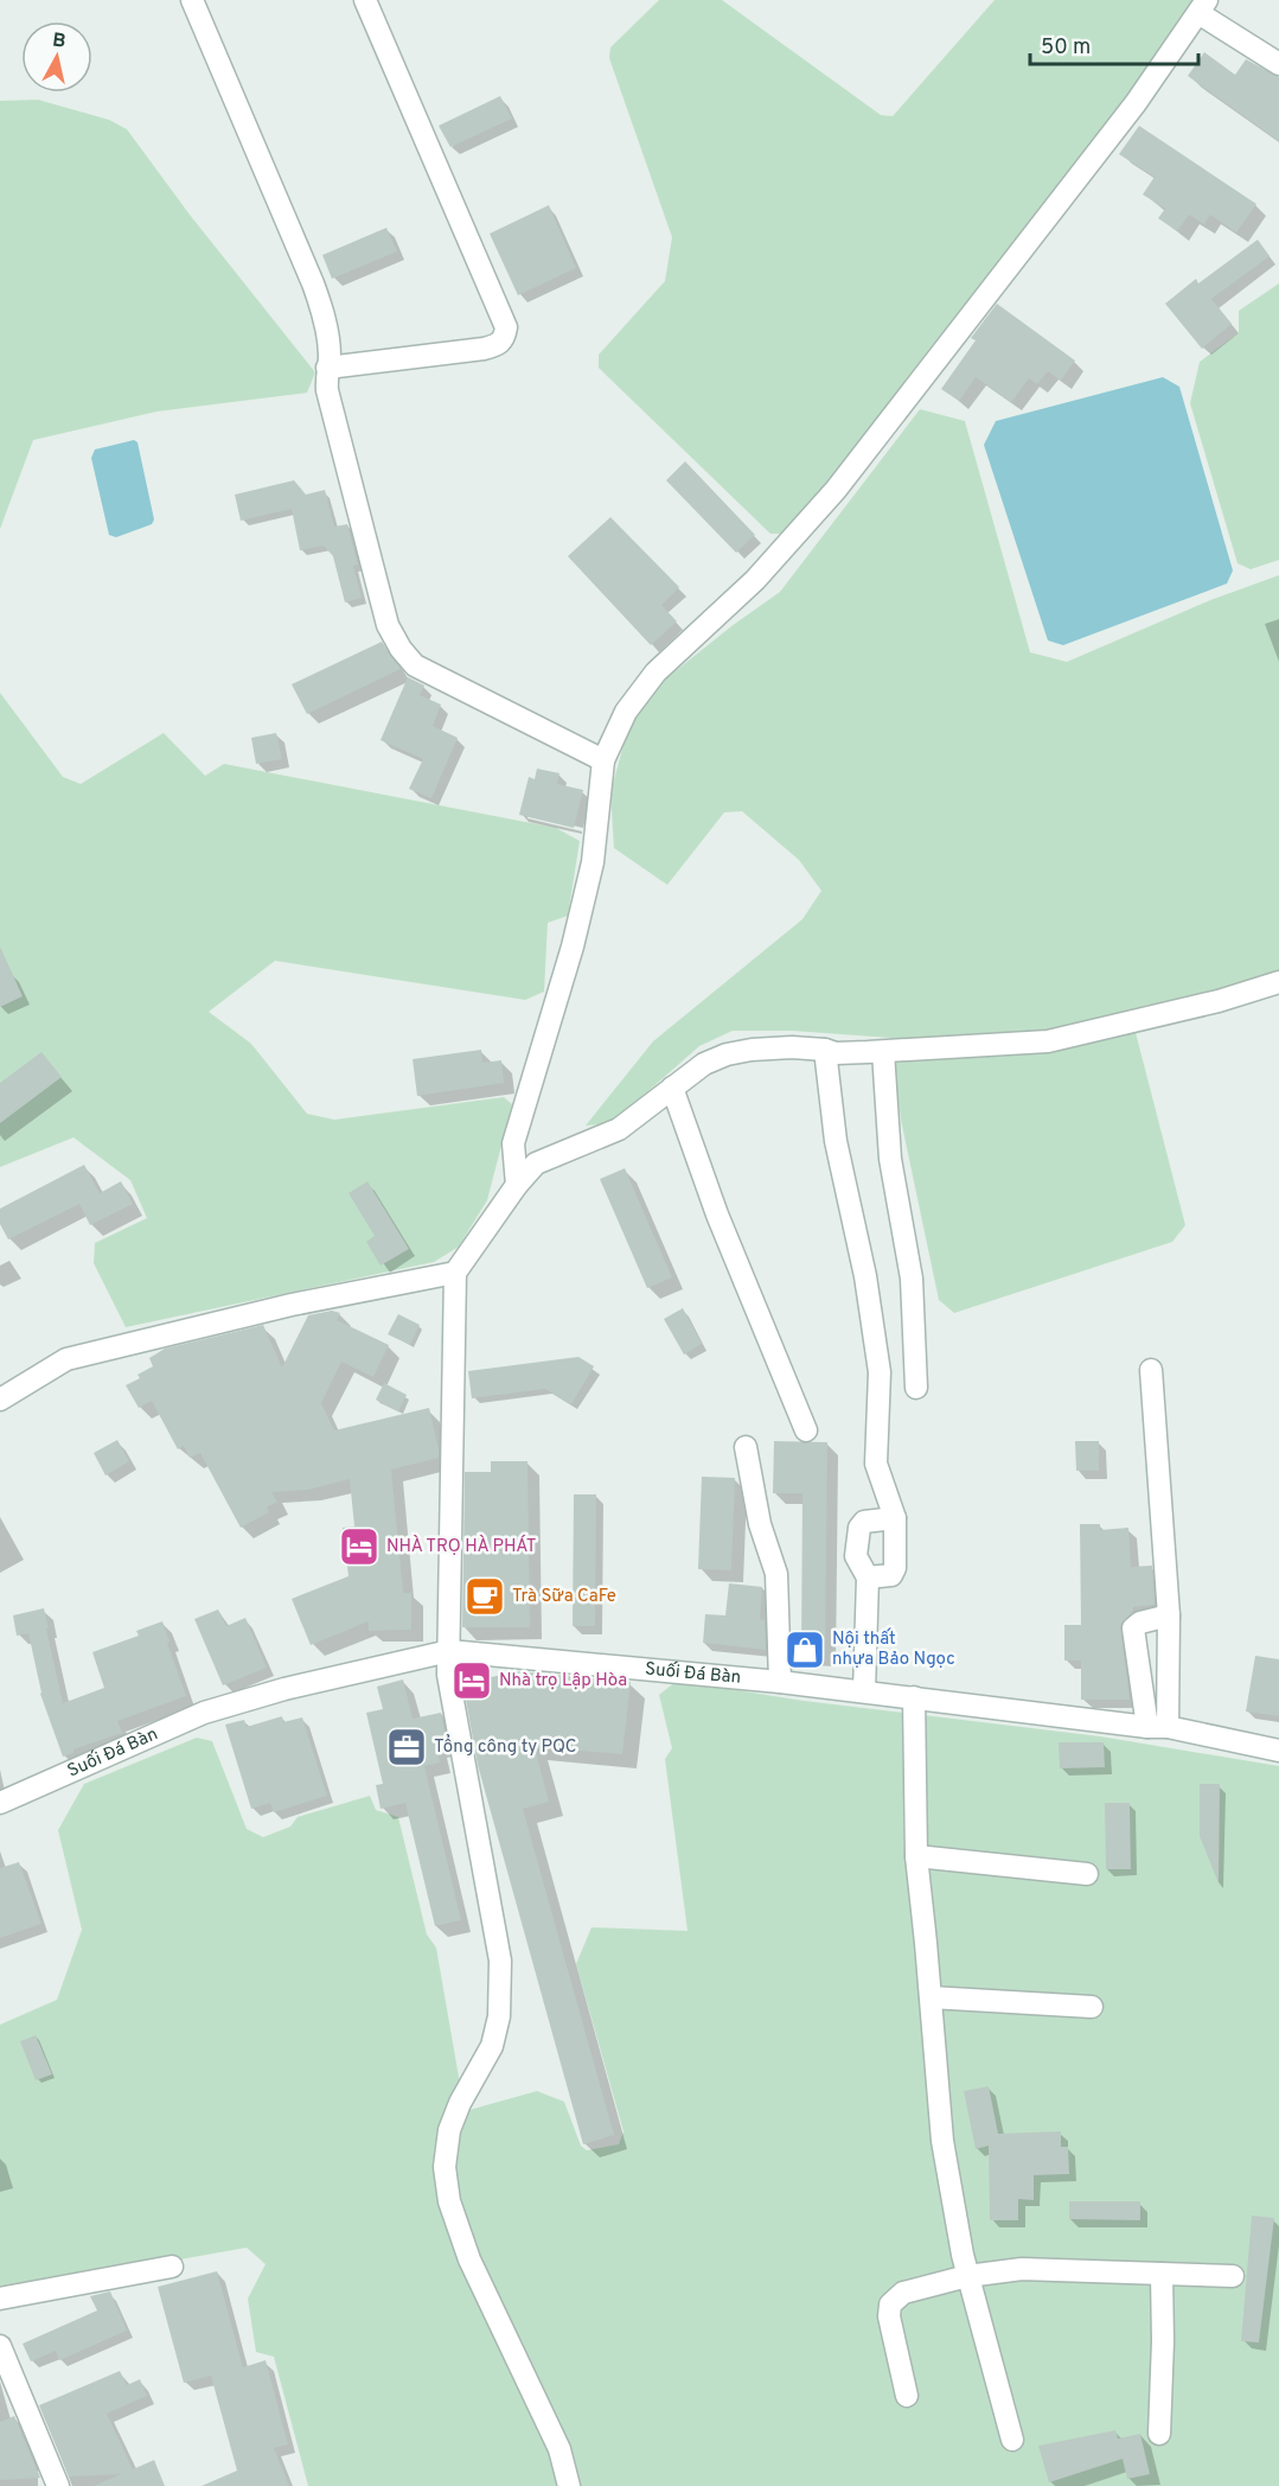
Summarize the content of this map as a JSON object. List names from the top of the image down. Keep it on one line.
{"streets":{"street":["Suối Đá Bàn"]},"places":{"hotel":["NHÀ TRỌ HÀ PHÁT","Nhà trọ Lập Hòa"],"cafe":["Trà Sữa CaFe"],"shop":["Nội thất nhựa Bảo Ngọc"],"office":["Tổng công ty PQC"]},"scale_bar":"50 m","north":"top"}
